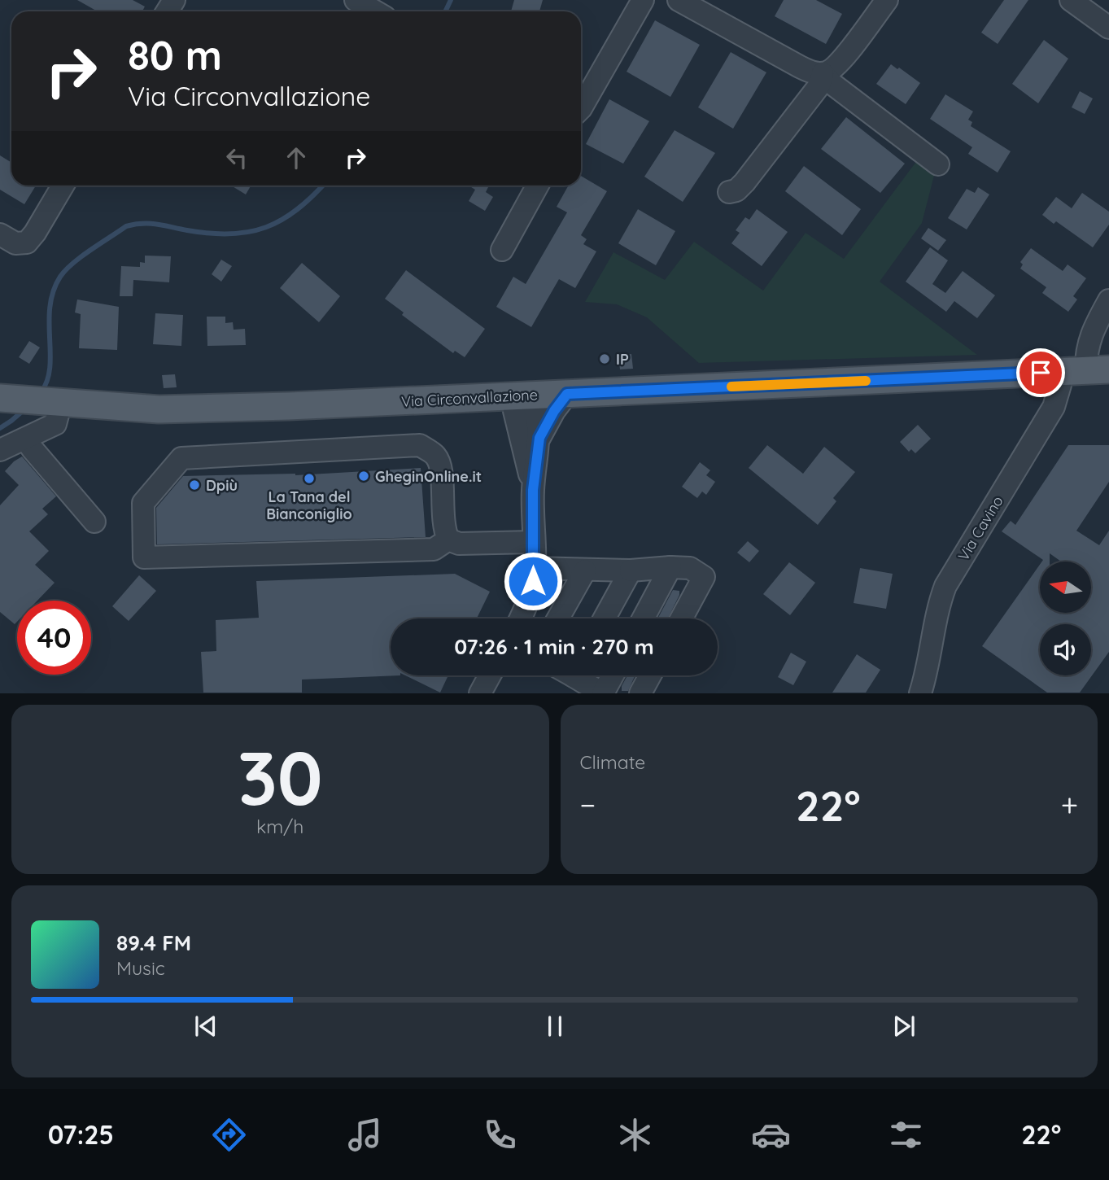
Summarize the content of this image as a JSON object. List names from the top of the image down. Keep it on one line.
{"streets":{"main road":["Via Circonvallazione"],"street":["Via Cavino"]},"crossings":[["Via Circonvallazione","Via Cavino"]],"places":["IP","GheginOnline.it","La Tana del Bianconiglio","Dpiù"],"north":"left","page":{"turn":["80 m","Via Circonvallazione"],"limit":"40","trip":"07:26 · 1 min · 270 m","tile":[["30","km/h"],"Climate"],"heat":["−","22°","+"],"song":["89.4 FM","Music"],"tabs":["07:25","22°"]}}
